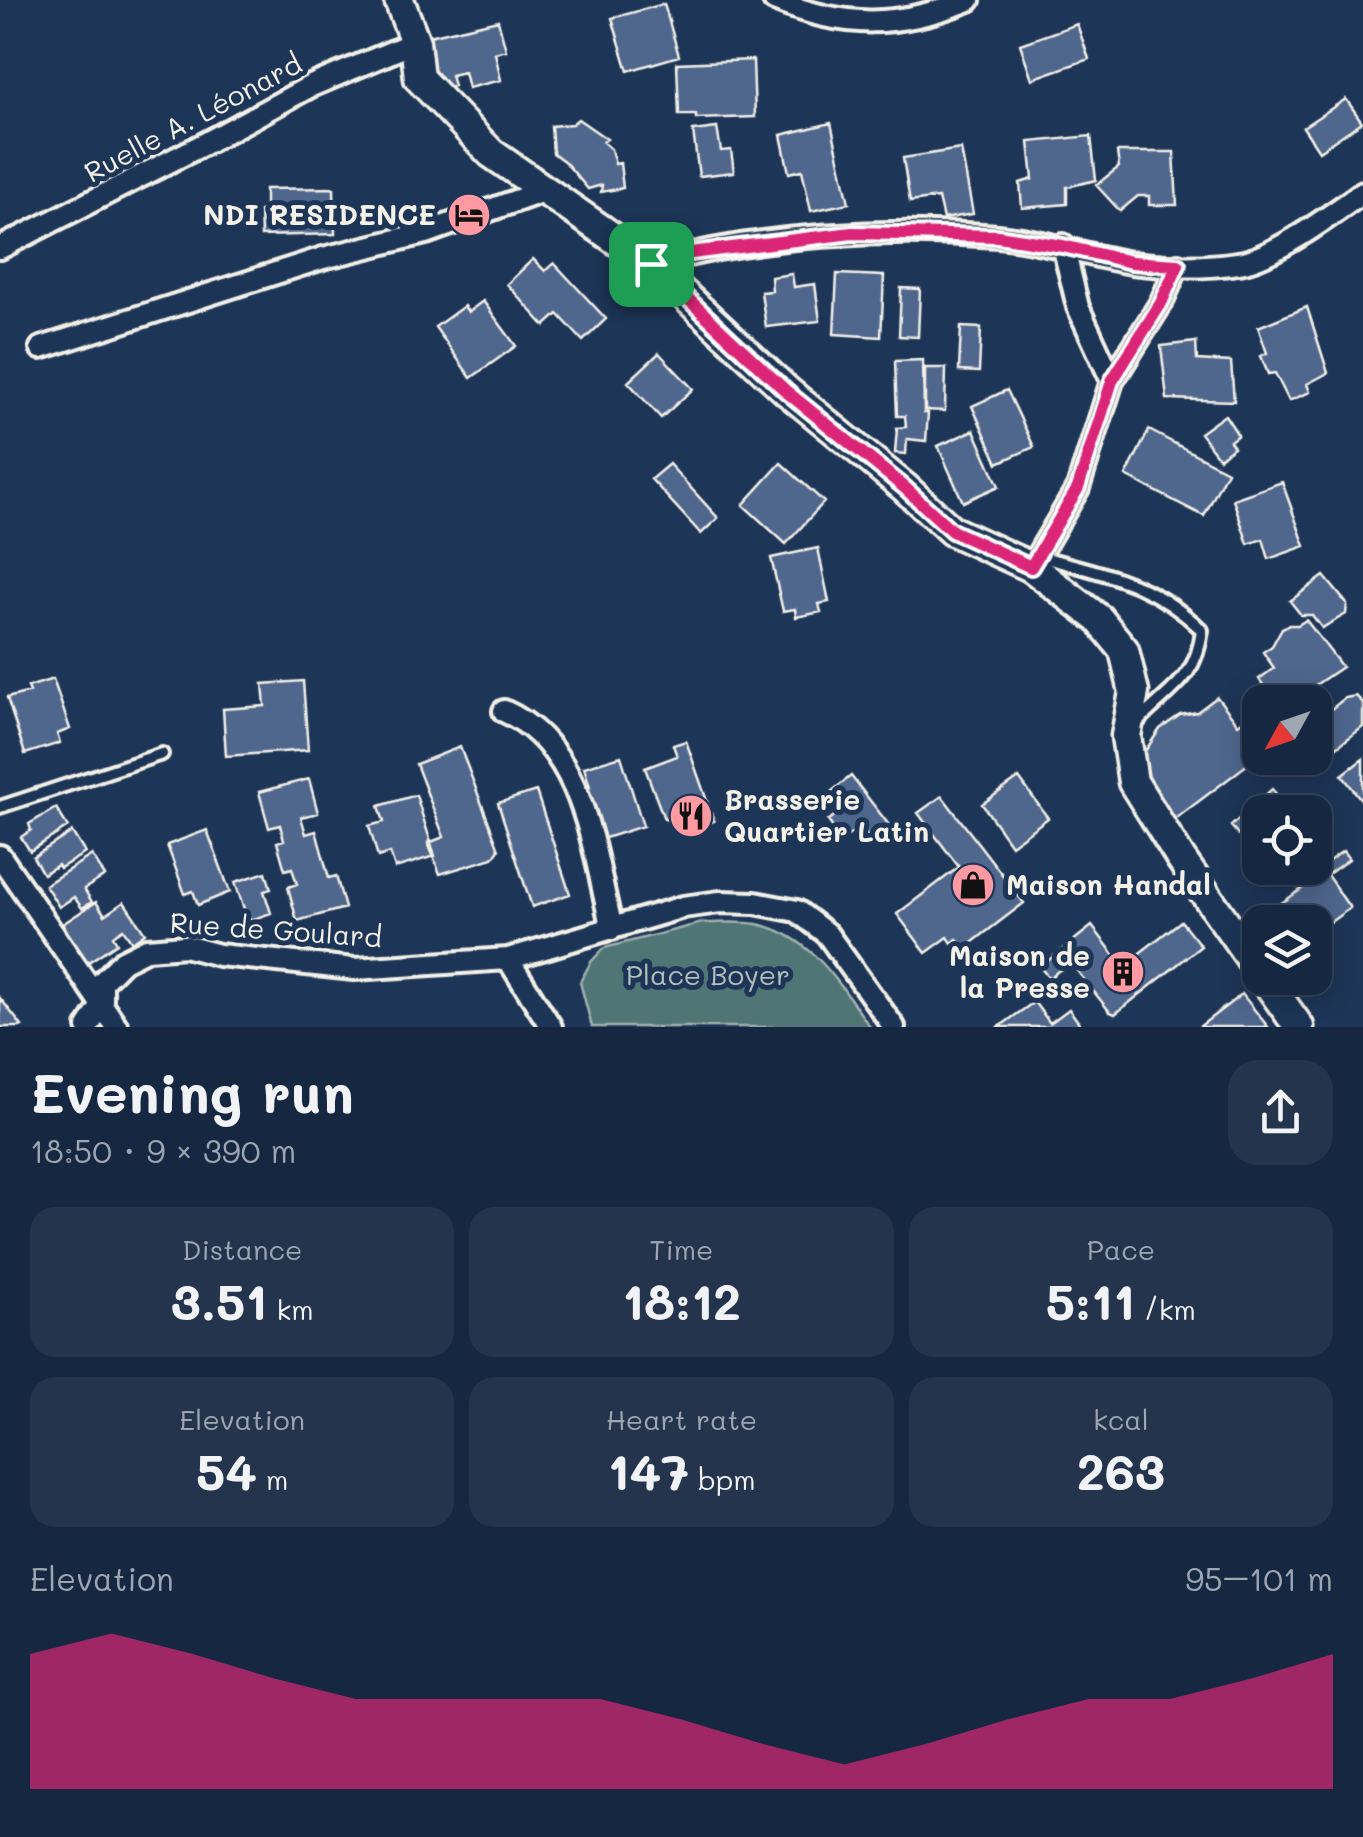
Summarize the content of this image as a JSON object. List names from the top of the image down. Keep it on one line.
{"streets":{"street":["Ruelle A. Léonard","Rue de Goulard"]},"parks":["Place Boyer"],"places":{"hotel":["NDI RESIDENCE"],"restaurant":["Brasserie Quartier Latin"],"shop":["Maison Handal"],"building":["Maison de la Presse"]},"north":"bottom left","page":{"heading":["Evening run","18:50 · 9 × 390 m"],"stats":[["Distance","3.51 km"],["Time","18:12"],["Pace","5:11 /km"],["Elevation","54 m"],["Heart rate","147 bpm"],["kcal","263"]],"chart":["Elevation","95–101 m"]}}
